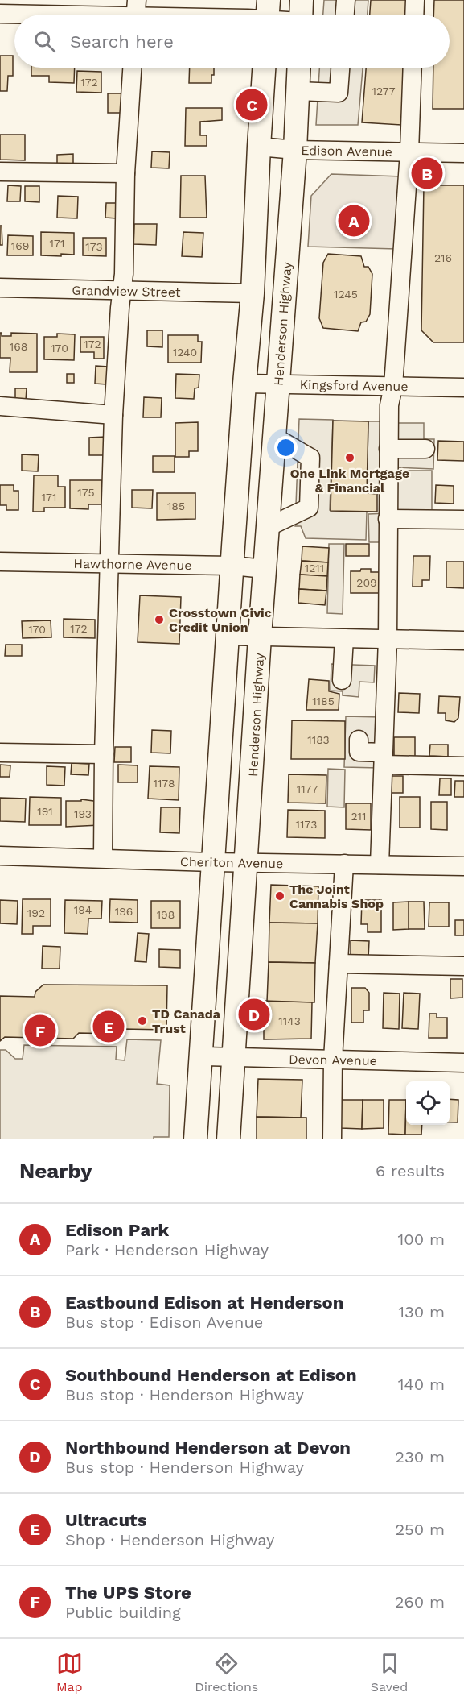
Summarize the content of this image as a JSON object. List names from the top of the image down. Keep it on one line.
{"streets":{"main road":["Henderson Highway"],"street":["Edison Avenue","Grandview Street","Kingsford Avenue","Hawthorne Avenue","Cheriton Avenue","Devon Avenue"]},"crossings":[["Edison Avenue","Henderson Highway"],["Henderson Highway","Kingsford Avenue"],["Henderson Highway","Hawthorne Avenue"],["Henderson Highway","Cheriton Avenue"],["Henderson Highway","Devon Avenue"]],"places":["One Link Mortgage & Financial","Crosstown Civic Credit Union","The Joint Cannabis Shop","TD Canada Trust"],"house_numbers":["172","1277","171","169","173","216","1245","172","168","170","1240","175","171","185","1211","209","172","170","1185","1183","1178","1177","191","193","211","1173","194","196","192","198","1143"],"page":{"search":"Search here","pins":["C","B","A","D","E","F"],"heading":["Nearby","6 results"],"list":[{"mark":"A","name":"Edison Park","note":"Park · Henderson Highway","value":"100 m"},{"mark":"B","name":"Eastbound Edison at Henderson","note":"Bus stop · Edison Avenue","value":"130 m"},{"mark":"C","name":"Southbound Henderson at Edison","note":"Bus stop · Henderson Highway","value":"140 m"},{"mark":"D","name":"Northbound Henderson at Devon","note":"Bus stop · Henderson Highway","value":"230 m"},{"mark":"E","name":"Ultracuts","note":"Shop · Henderson Highway","value":"250 m"},{"mark":"F","name":"The UPS Store","note":"Public building","value":"260 m"}],"nav":["Map","Directions","Saved"]}}
